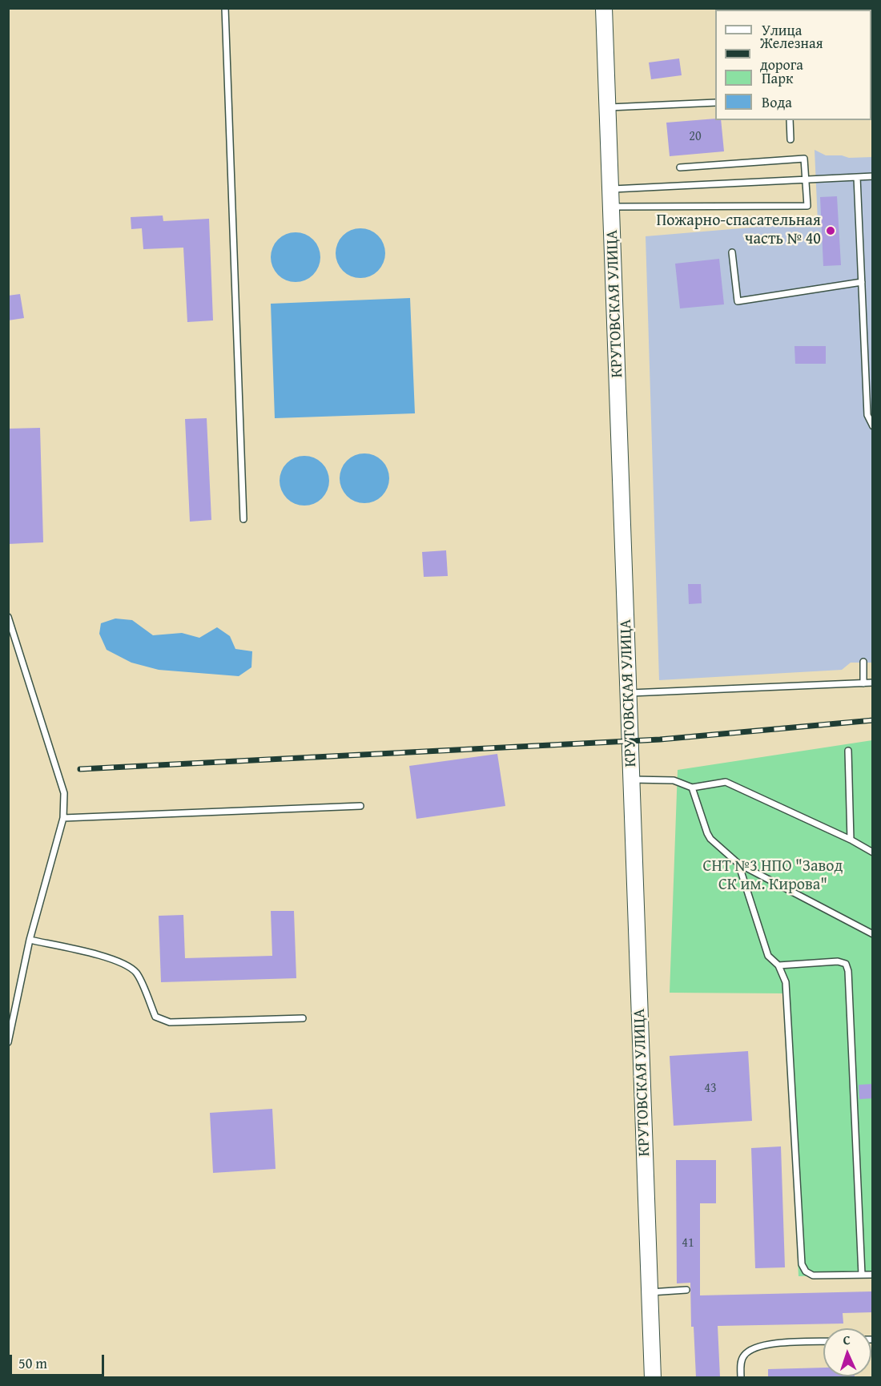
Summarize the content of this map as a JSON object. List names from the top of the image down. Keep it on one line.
{"streets":{"street":["КРУТОВСКАЯ УЛИЦА"]},"parks":["СНТ №3 НПО \"Завод СК им. Кирова\""],"places":["Пожарно-спасательная часть № 40"],"house_numbers":["20","43","41"],"legend":["Улица","Железная дорога","Парк","Вода"],"scale_bar":"50 m","north":"top"}
